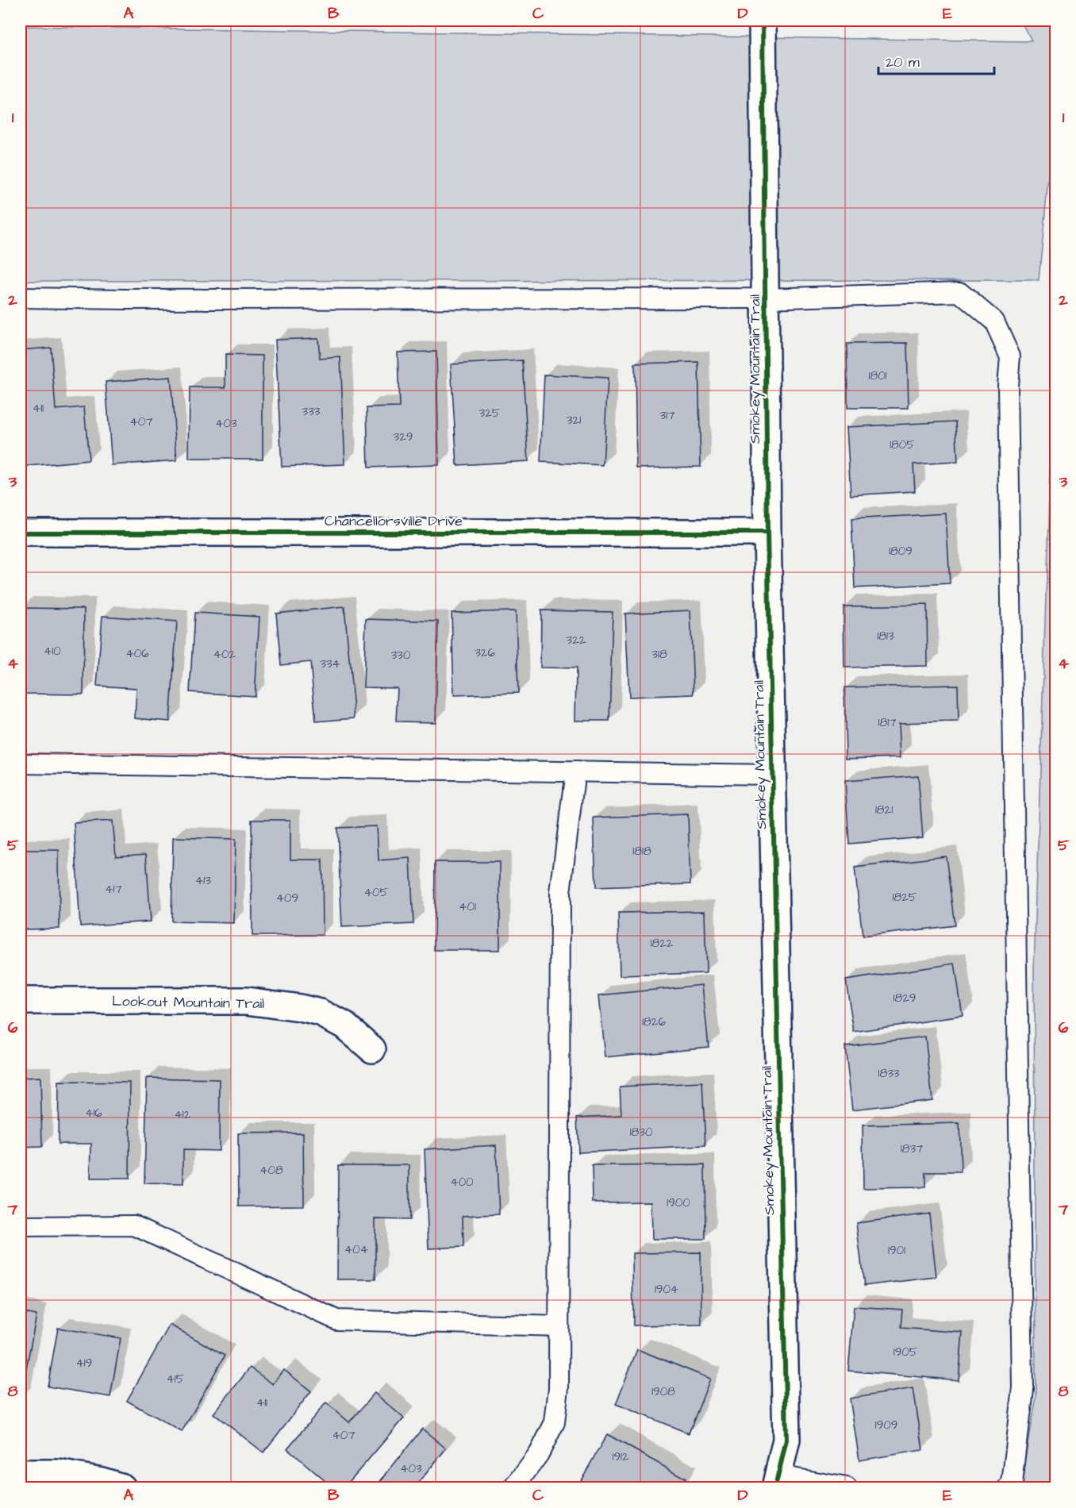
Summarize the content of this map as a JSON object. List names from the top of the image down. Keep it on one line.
{"streets":{"street":["Smokey Mountain Trail","Chancellorsville Drive","Lookout Mountain Trail"]},"crossings":[["Smokey Mountain Trail","Chancellorsville Drive"]],"house_numbers":["1801","411","333","325","317","321","407","403","329","1805","1809","1813","322","410","326","406","402","318","330","334","1817","1821","1818","413","417","405","1825","409","401","1822","1829","1826","1833","416","412","1830","1837","408","400","1900","404","1901","1904","1905","419","415","1908","411","1909","407","1912","403"],"scale_bar":"20 m","grid":{"columns":["A","B","C","D","E"],"rows":["1","2","3","4","5","6","7","8"]}}
